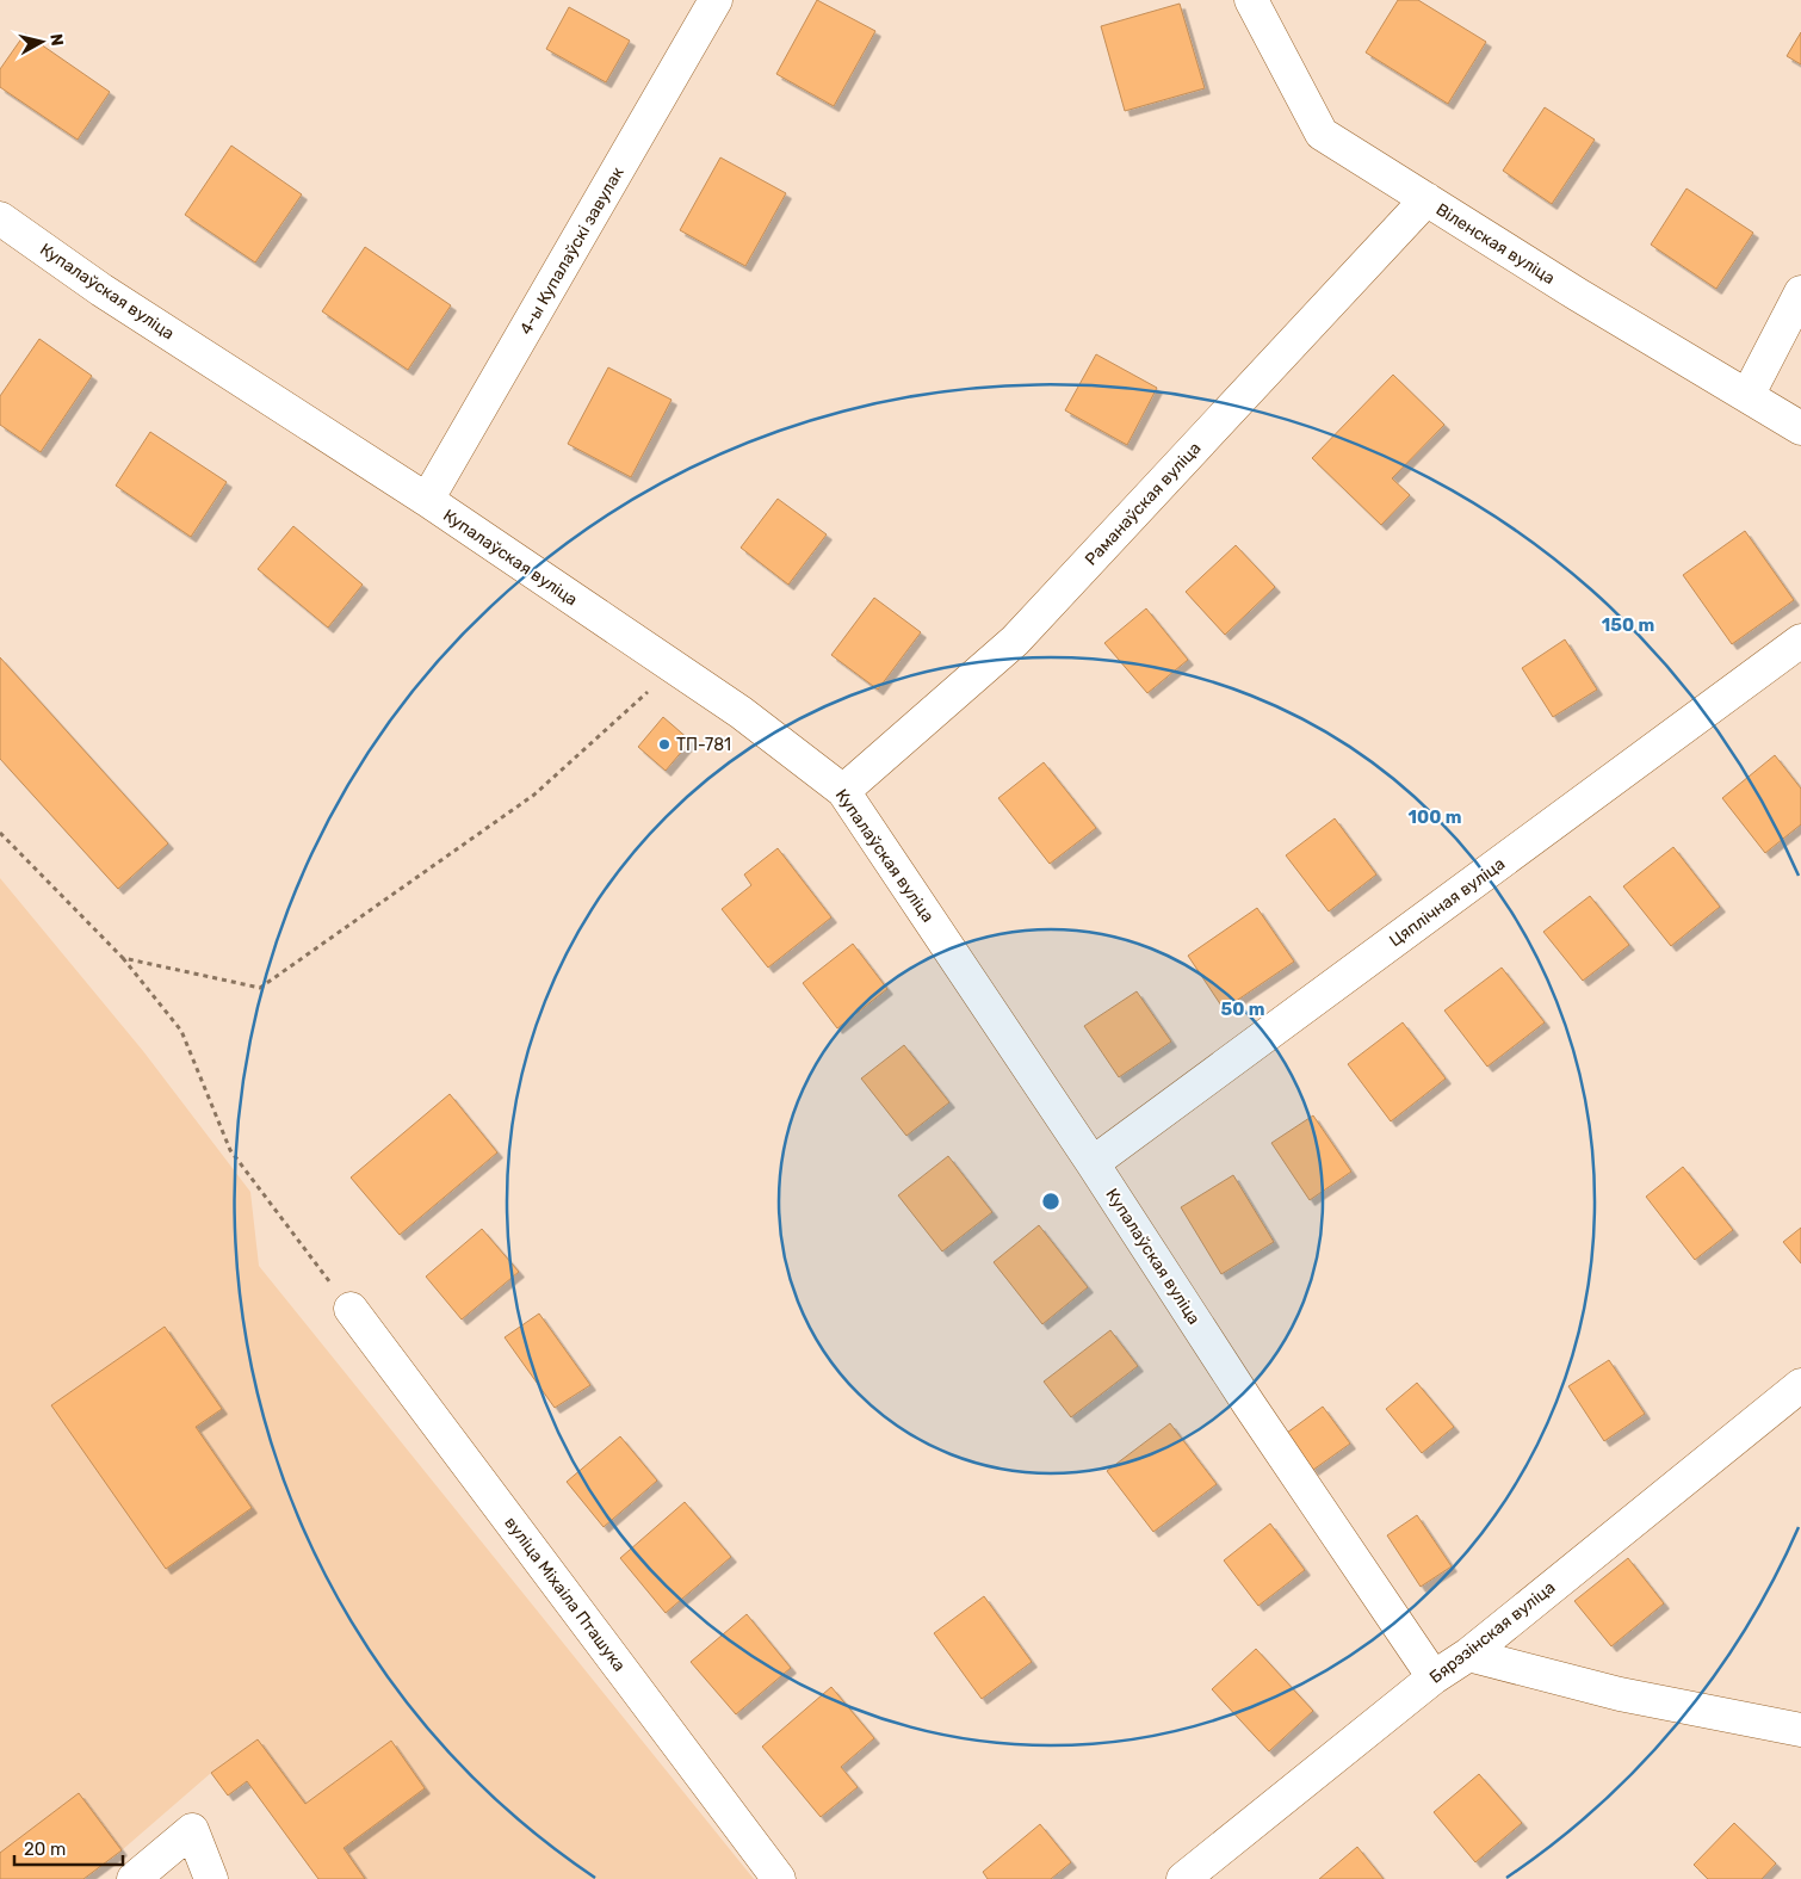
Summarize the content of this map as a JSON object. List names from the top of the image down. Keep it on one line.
{"streets":{"street":["Віленская вуліца","4-ы Купалаўскі завулак","Купалаўская вуліца","Раманаўская вуліца","Цяплічная вуліца","вуліца Міхаіла Пташука","Бярэзінская вуліца"]},"crossings":[["Віленская вуліца","Раманаўская вуліца"],["4-ы Купалаўскі завулак","Купалаўская вуліца"],["Купалаўская вуліца","Раманаўская вуліца"],["Купалаўская вуліца","Цяплічная вуліца"],["Купалаўская вуліца","Бярэзінская вуліца"]],"places":["ТП-781"],"scale_bar":"20 m","north":"right","rings":["150 m","100 m","50 m"]}
